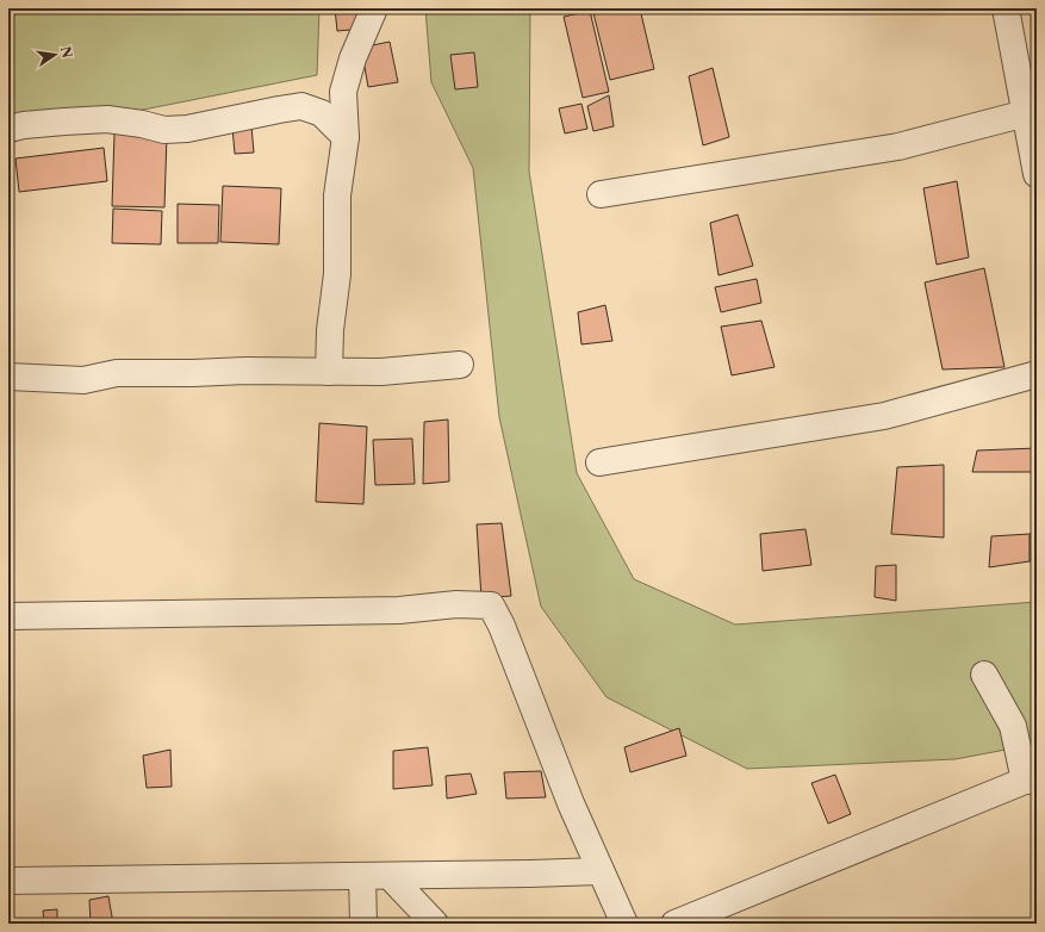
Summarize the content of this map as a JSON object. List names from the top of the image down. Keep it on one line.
{"north":"right"}
